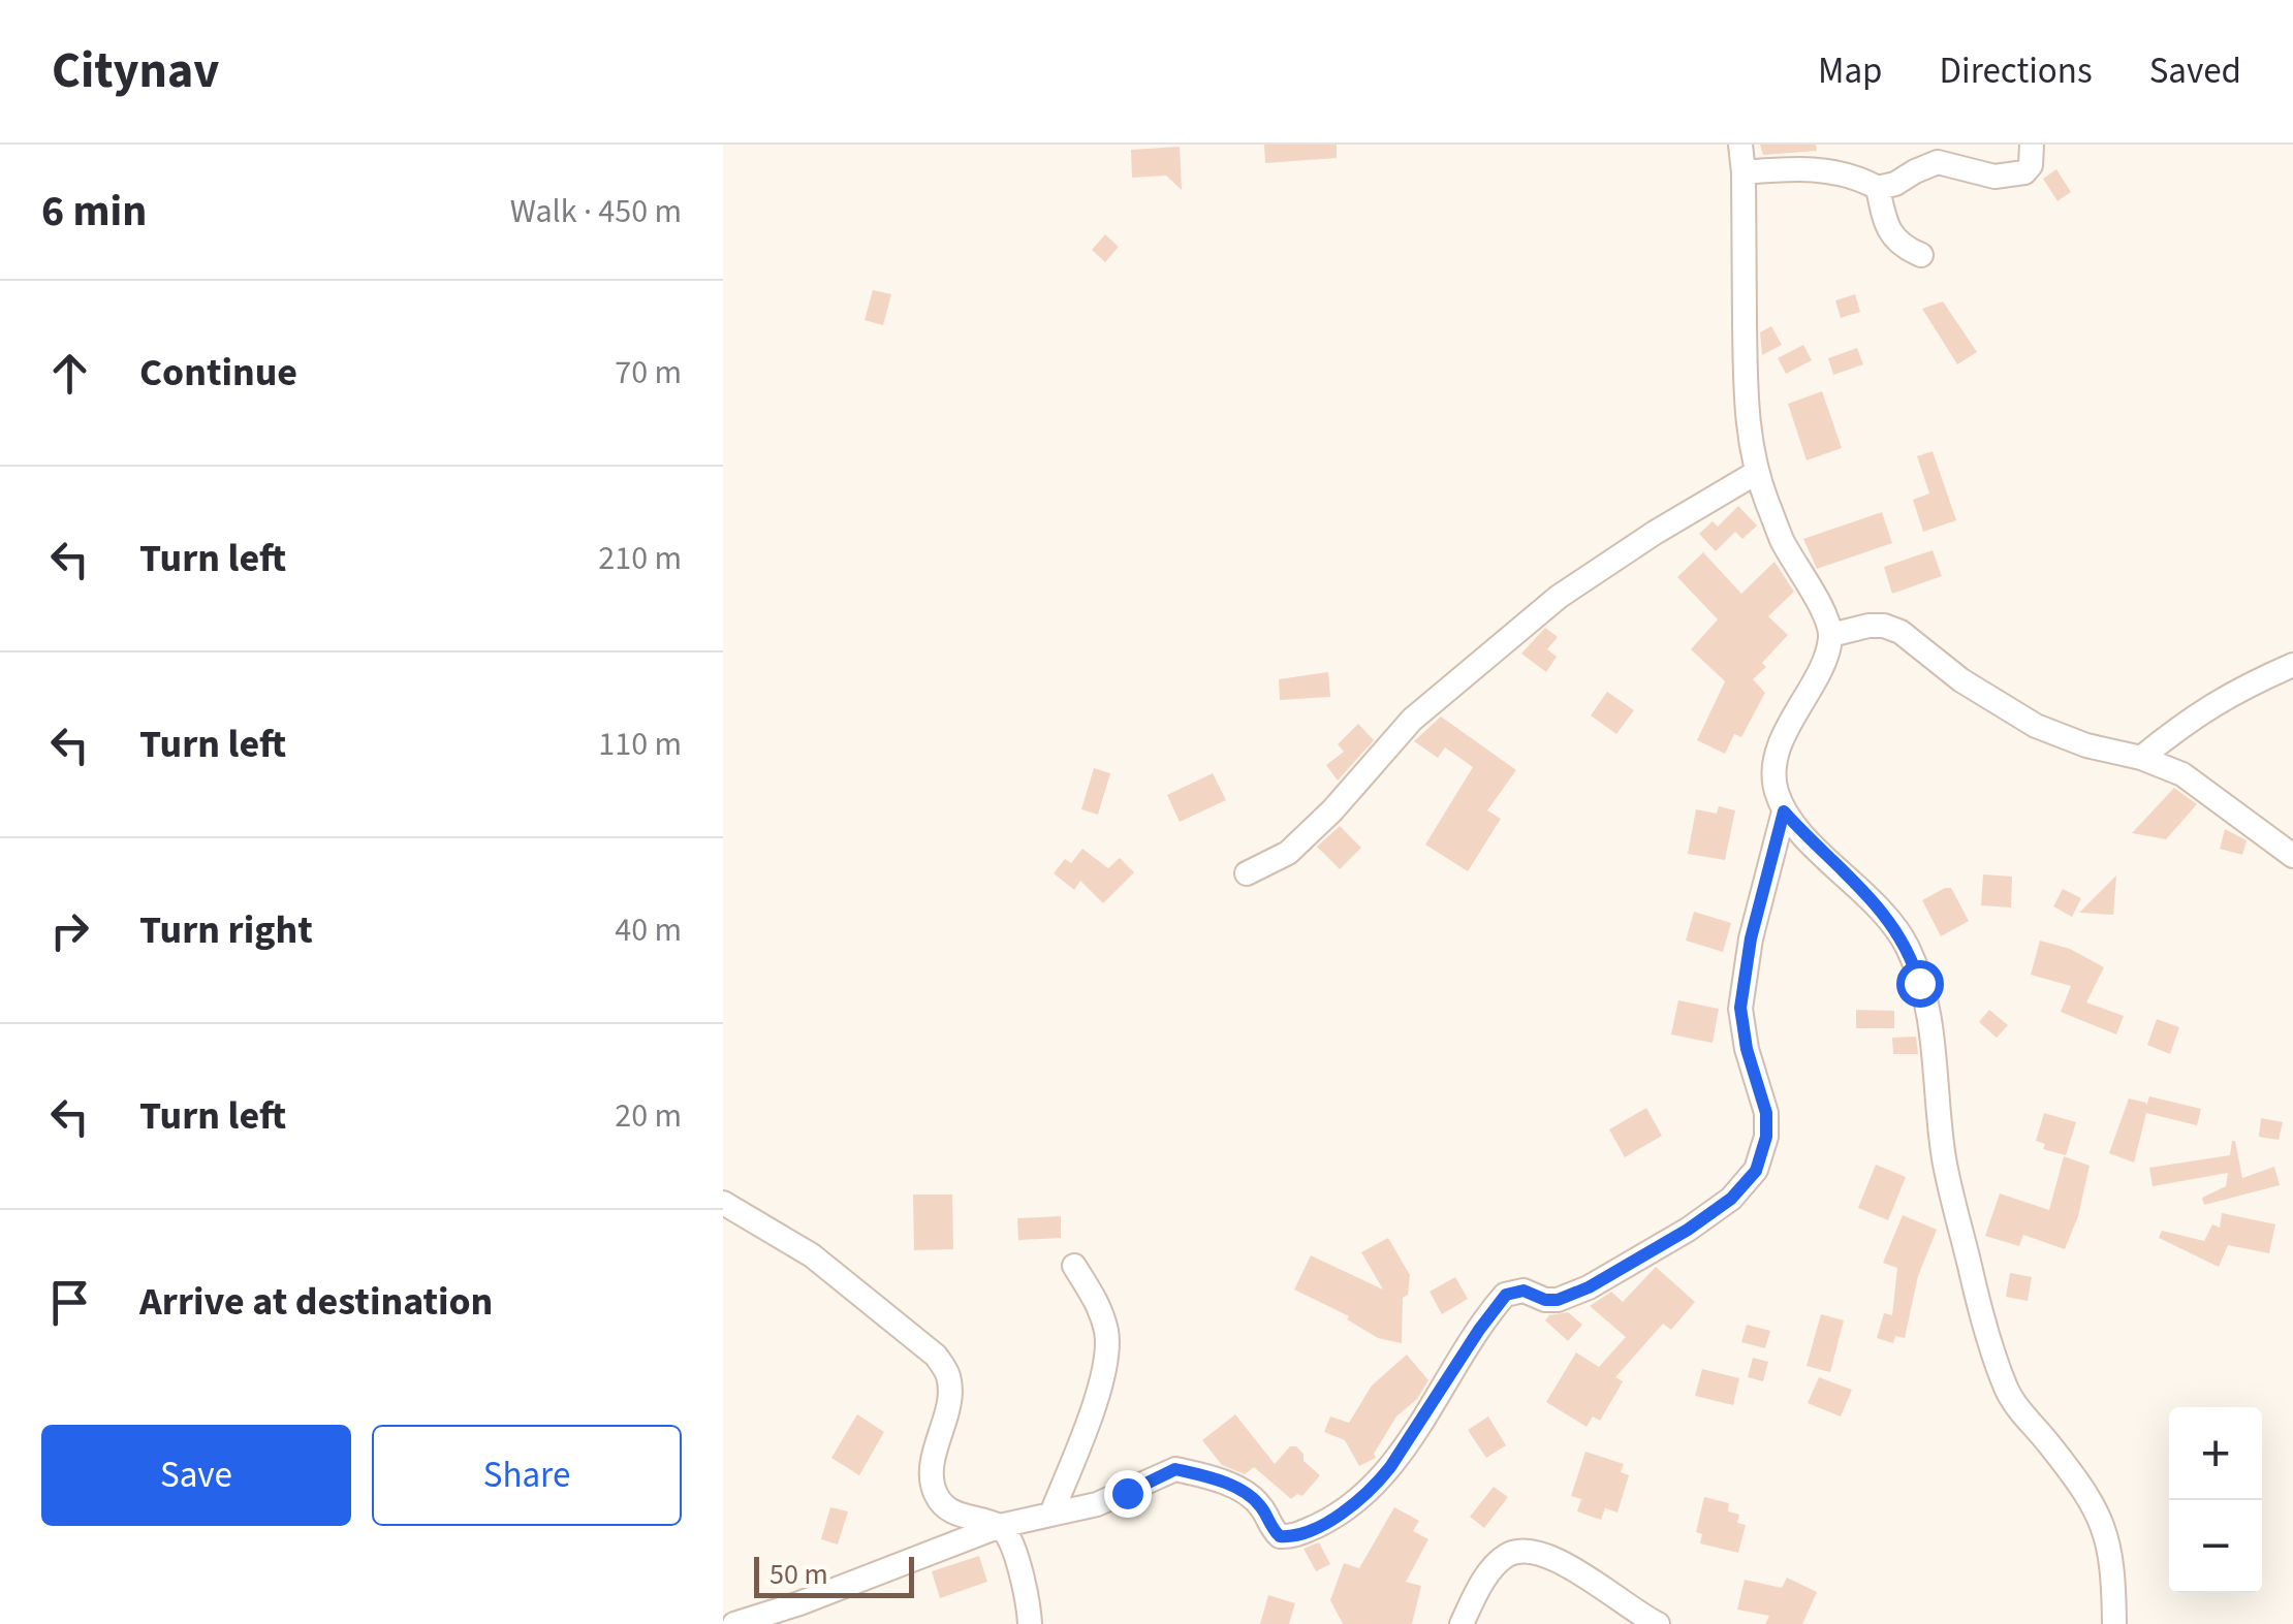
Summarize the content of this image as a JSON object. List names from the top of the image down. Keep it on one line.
{"scale_bar":"50 m","page":{"header":"Citynav","nav":["Map","Directions","Saved"],"heading":["6 min","Walk · 450 m"],"list":[["Continue","70 m"],["Turn left","210 m"],["Turn left","110 m"],["Turn right","40 m"],["Turn left","20 m"],"Arrive at destination"],"buttons":["Save","Share"],"map_buttons":["+","−"],"scale":"50 m"}}
